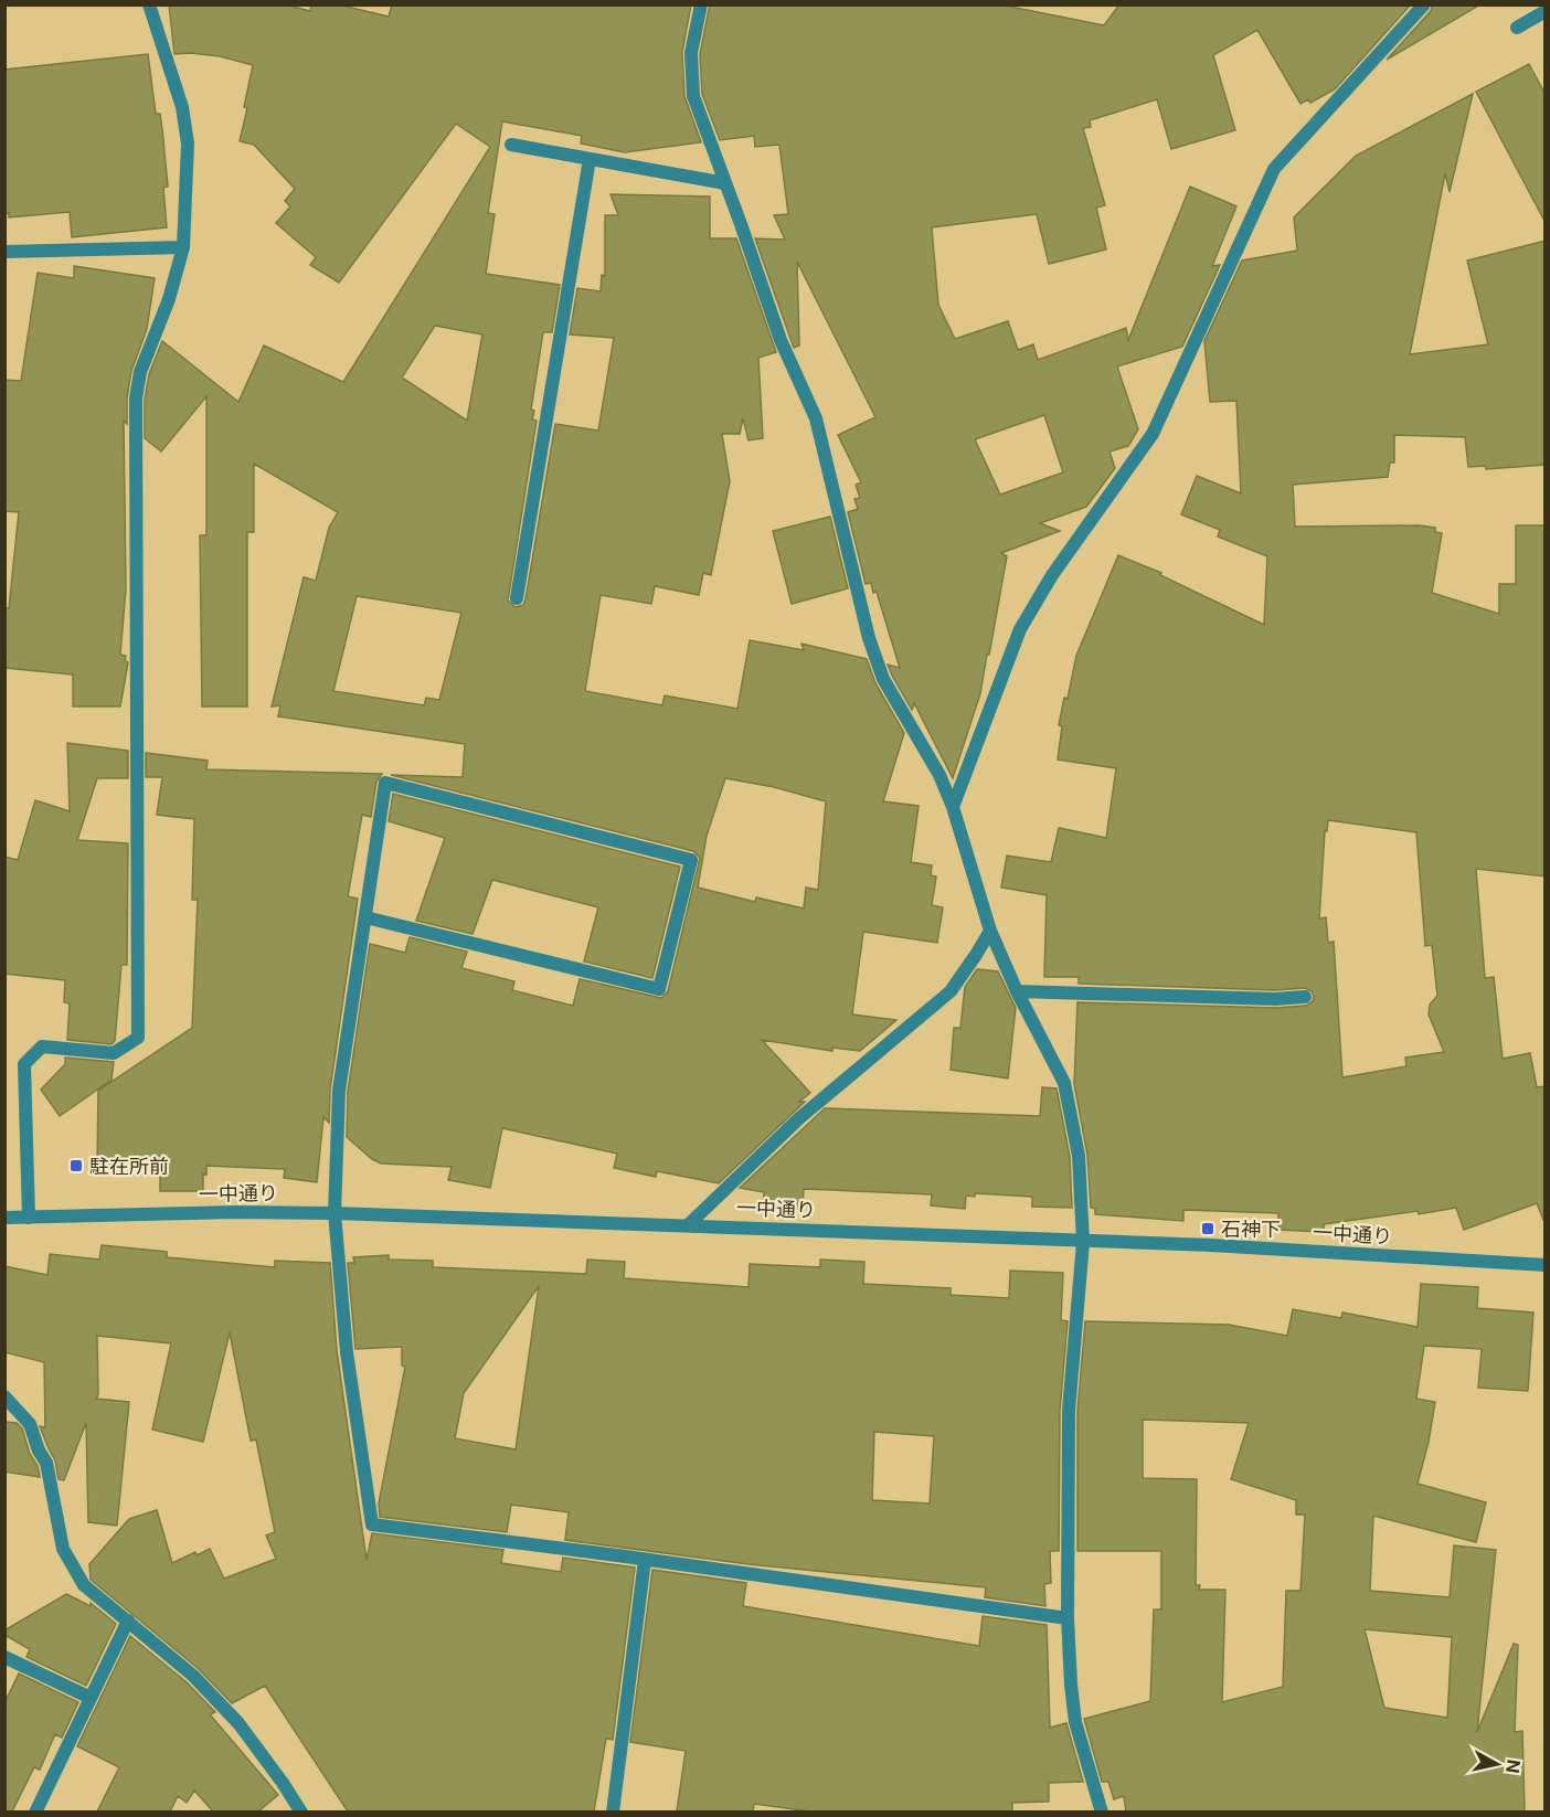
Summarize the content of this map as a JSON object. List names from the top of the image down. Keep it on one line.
{"streets":{"street":["一中通り"]},"places":{"transit":["駐在所前","石神下"]},"north":"right"}
